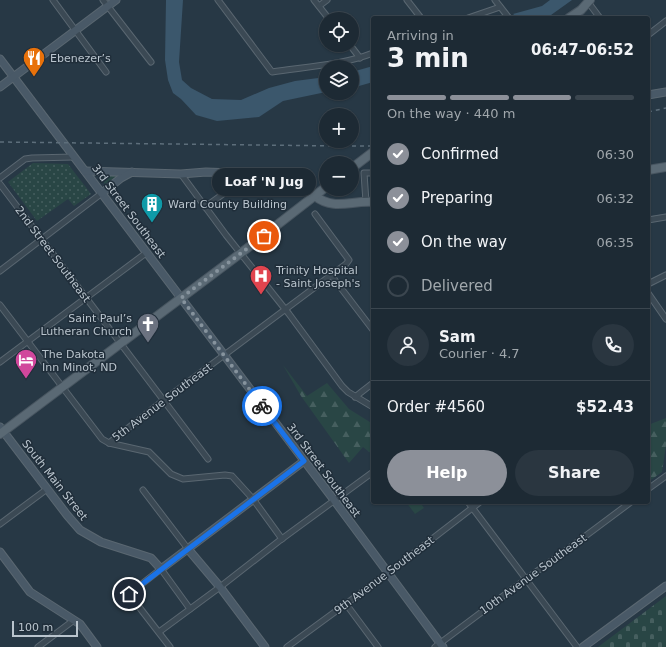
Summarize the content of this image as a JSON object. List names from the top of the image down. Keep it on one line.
{"streets":{"street":["3rd Street Southeast","2nd Street Southeast","5th Avenue Southeast","South Main Street","10th Avenue Southeast","9th Avenue Southeast"]},"crossings":[["3rd Street Southeast","5th Avenue Southeast"],["3rd Street Southeast","10th Avenue Southeast"],["3rd Street Southeast","9th Avenue Southeast"],["2nd Street Southeast","5th Avenue Southeast"]],"places":{"restaurant":["Ebenezer’s"],"building":["Ward County Building"],"other":["Loaf 'N Jug"],"hospital":["Trinity Hospital - Saint Joseph's"],"church":["Saint Paul’s Lutheran Church"],"hotel":["The Dakota Inn Minot, ND"]},"scale_bar":"100 m","page":{"map_buttons":["+","−"],"heading":["3 min","Arriving in","06:47–06:52"],"panel":["Sam","Courier · 4.7","Order #4560","$52.43"],"bar":"On the way · 440 m","list":[["Confirmed","06:30"],["Preparing","06:32"],["On the way","06:35"],"Delivered"],"bubble":"Loaf 'N Jug","buttons":["Help","Share"],"scale":"100 m"}}
